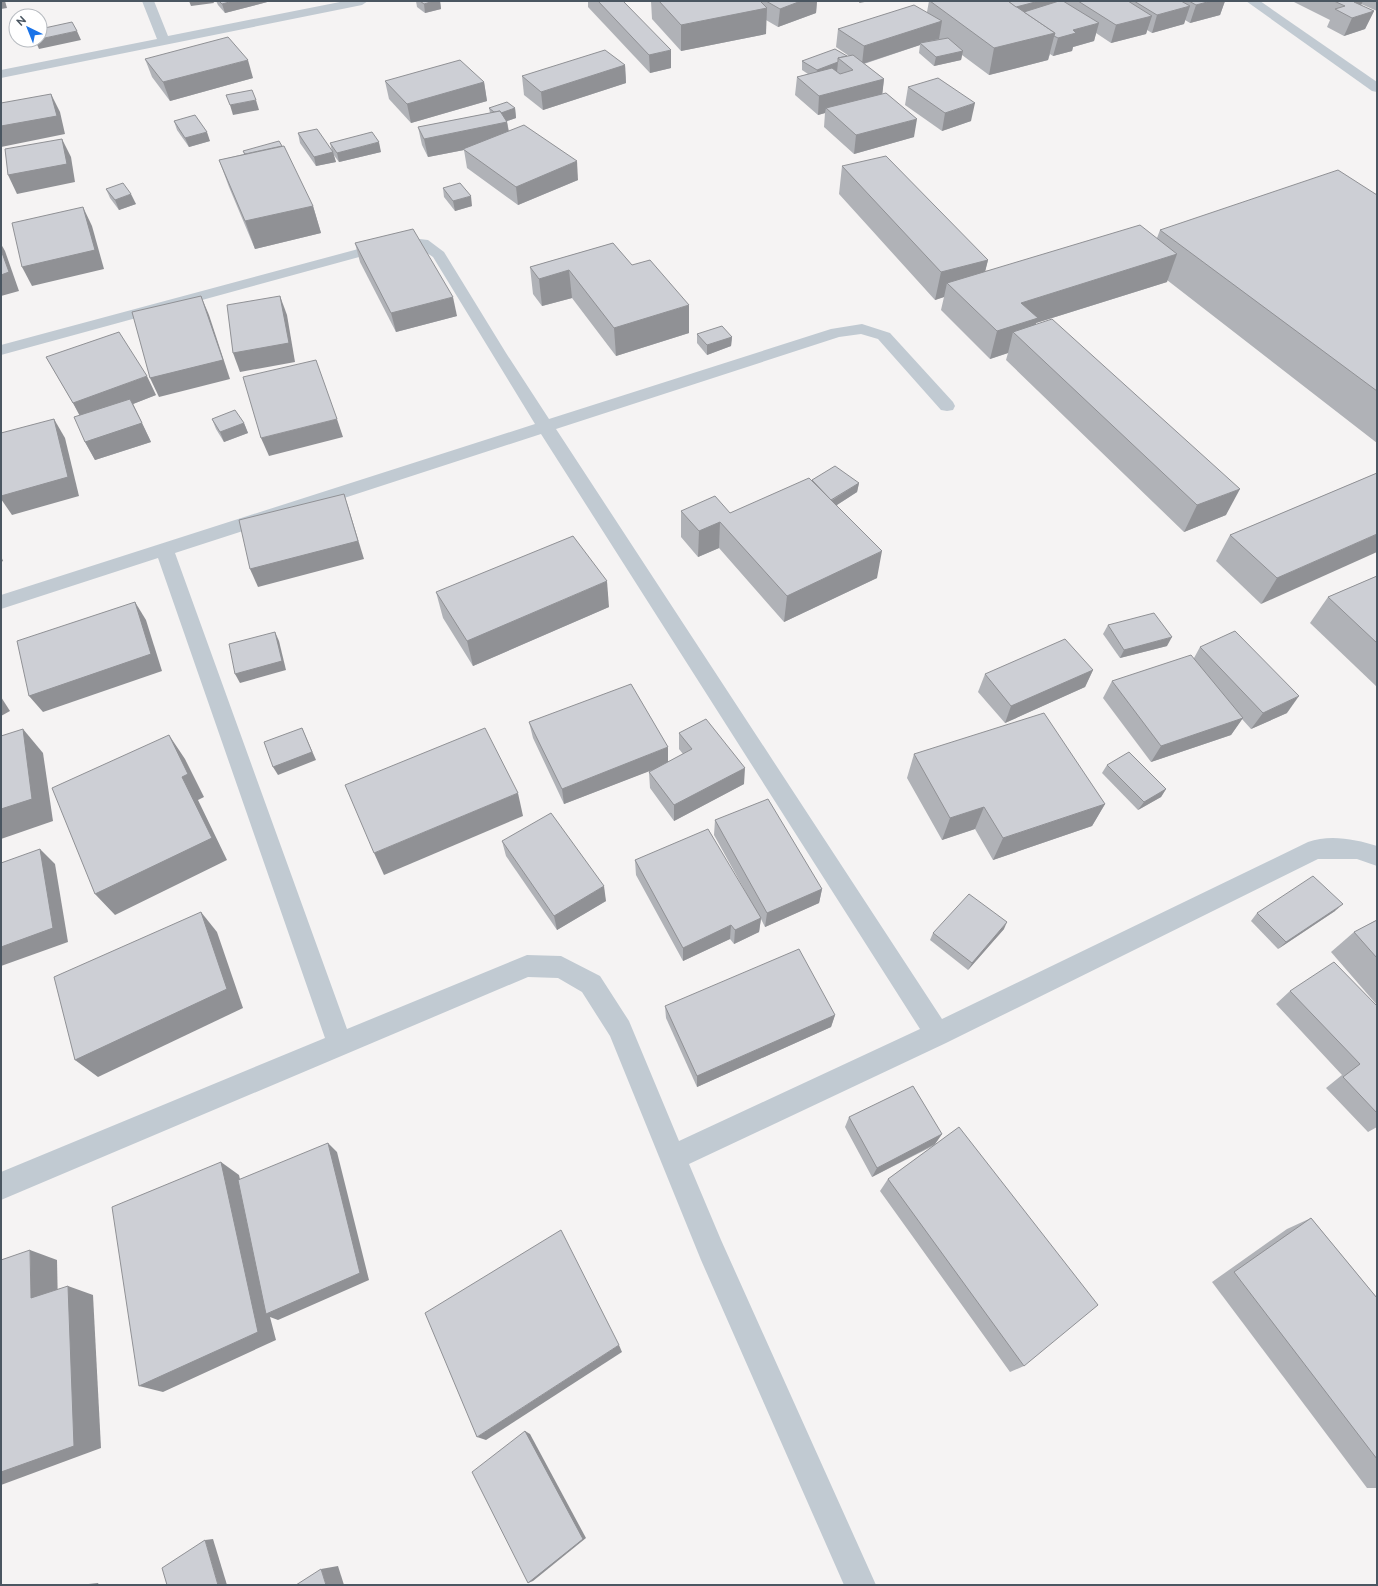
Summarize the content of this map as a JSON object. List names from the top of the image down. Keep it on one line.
{"north":"top left"}
